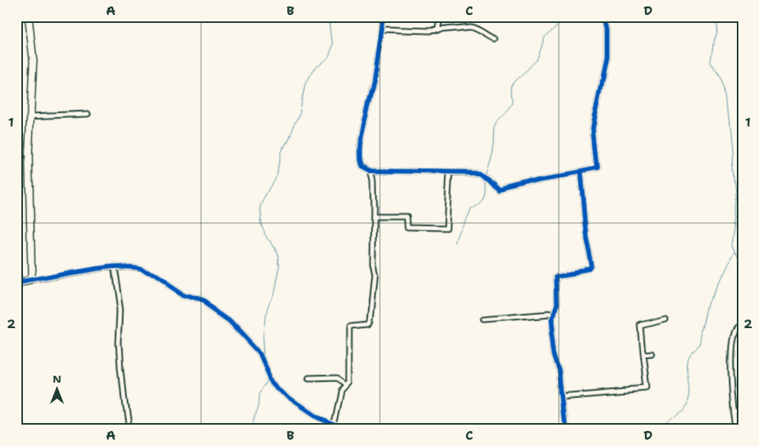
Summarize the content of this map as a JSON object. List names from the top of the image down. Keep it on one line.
{"north":"top","grid":{"columns":["A","B","C","D"],"rows":["1","2"]}}
